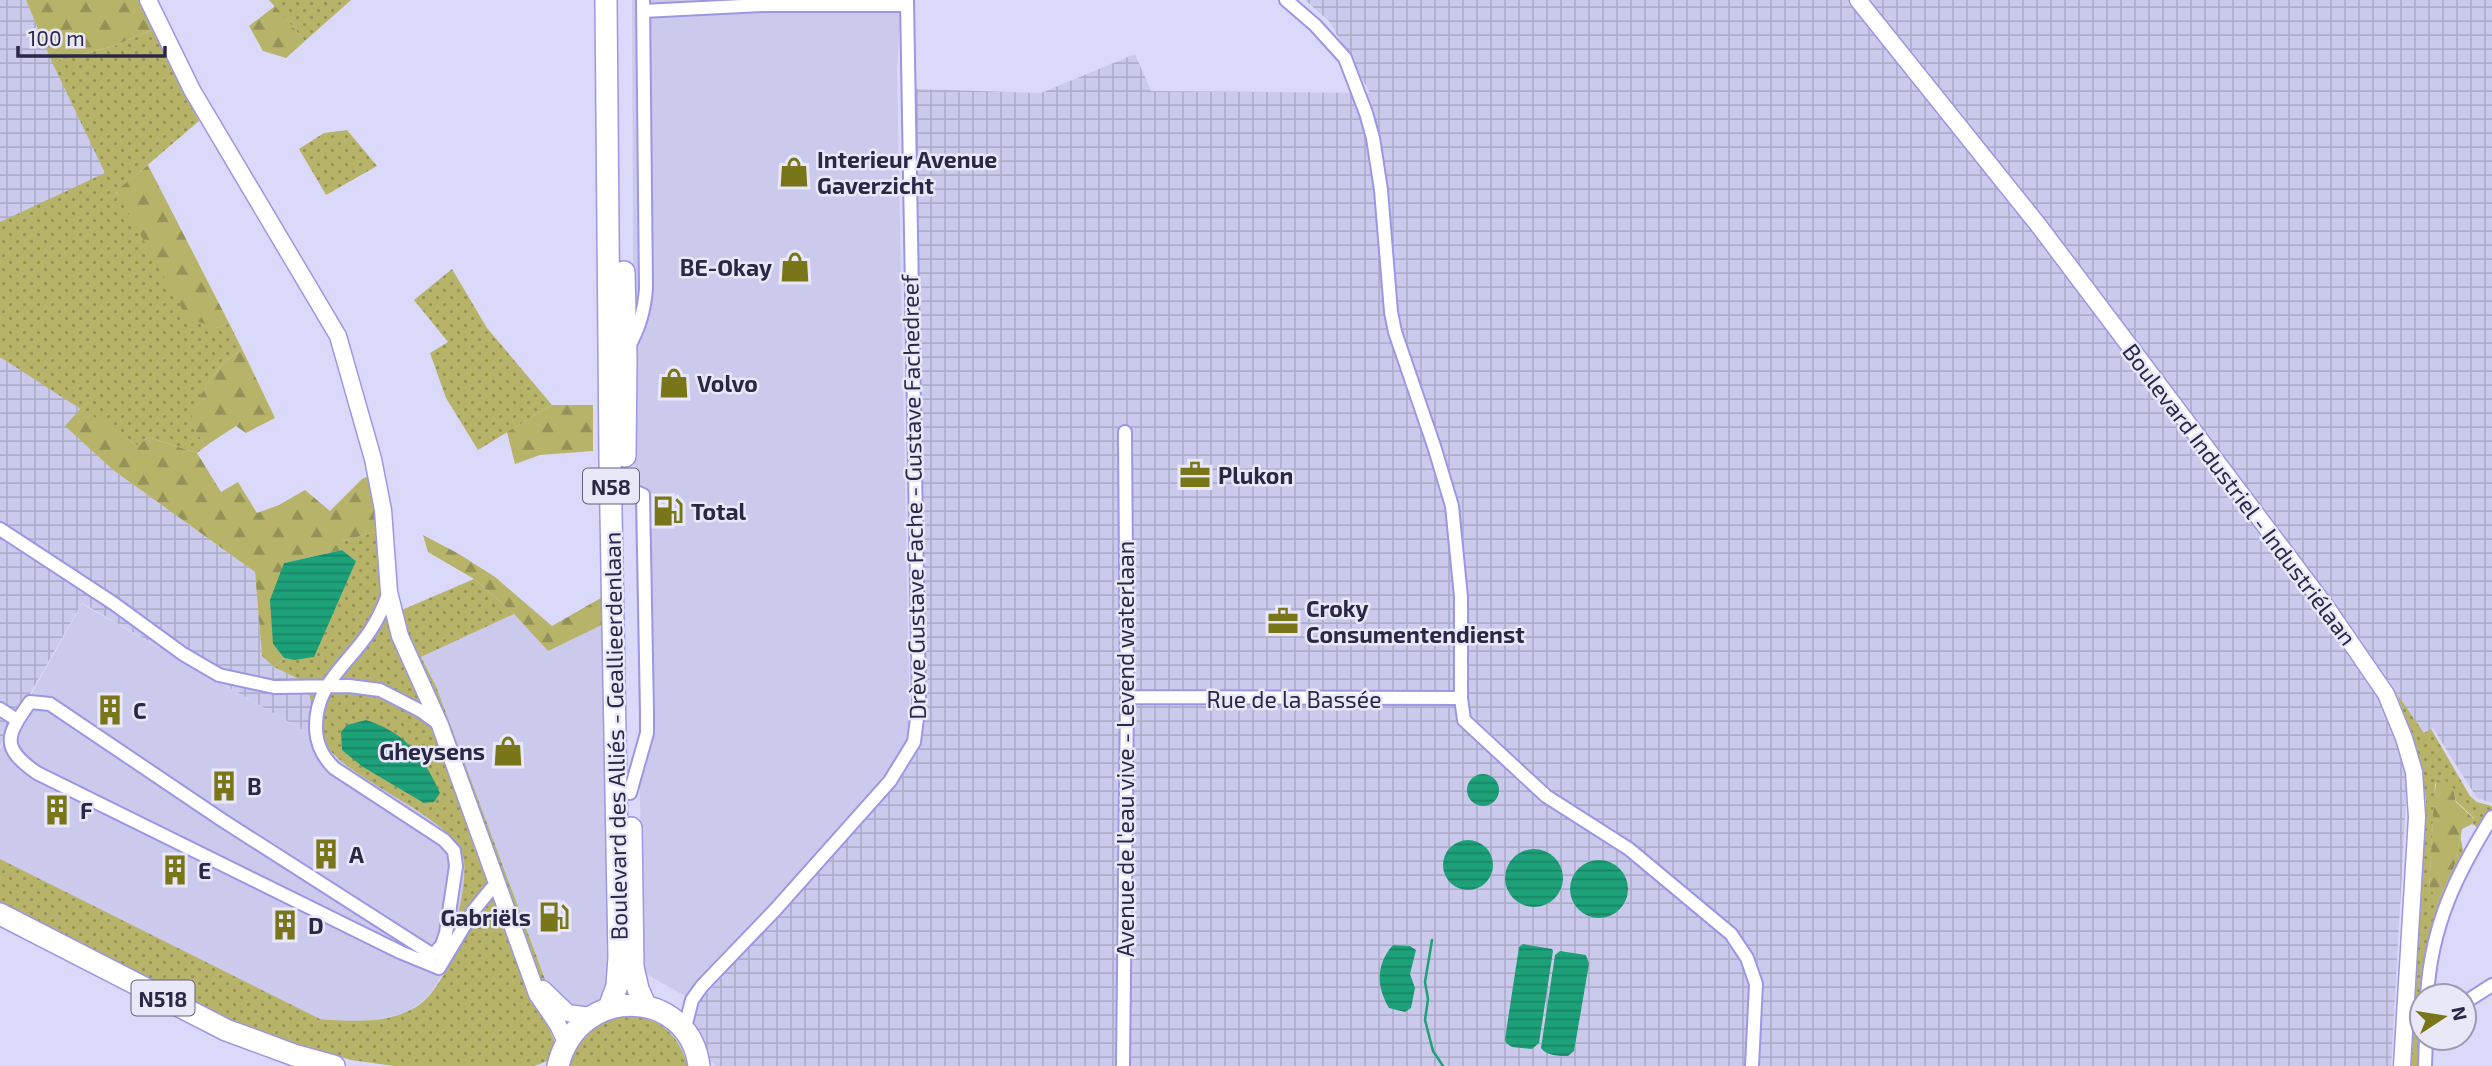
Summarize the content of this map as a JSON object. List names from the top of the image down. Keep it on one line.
{"streets":{"highway":["N58","Boulevard des Alliés - Geallieerdenlaan","N518"],"main road":["Boulevard Industriel - Industriélaan"],"street":["Drève Gustave Fache - Gustave Fachedreef","Rue de la Bassée","Avenue de l'eau vive - Levend waterlaan"]},"crossings":[["Drève Gustave Fache - Gustave Fachedreef","Boulevard des Alliés - Geallieerdenlaan"],["Rue de la Bassée","Avenue de l'eau vive - Levend waterlaan"]],"places":{"shop":["Interieur Avenue Gaverzicht","BE-Okay","Volvo","Gheysens"],"office":["Plukon","Croky Consumentendienst"],"fuel station":["Total","Gabriëls"],"building":["C","B","F","A","E","D"]},"scale_bar":"100 m","north":"right"}
